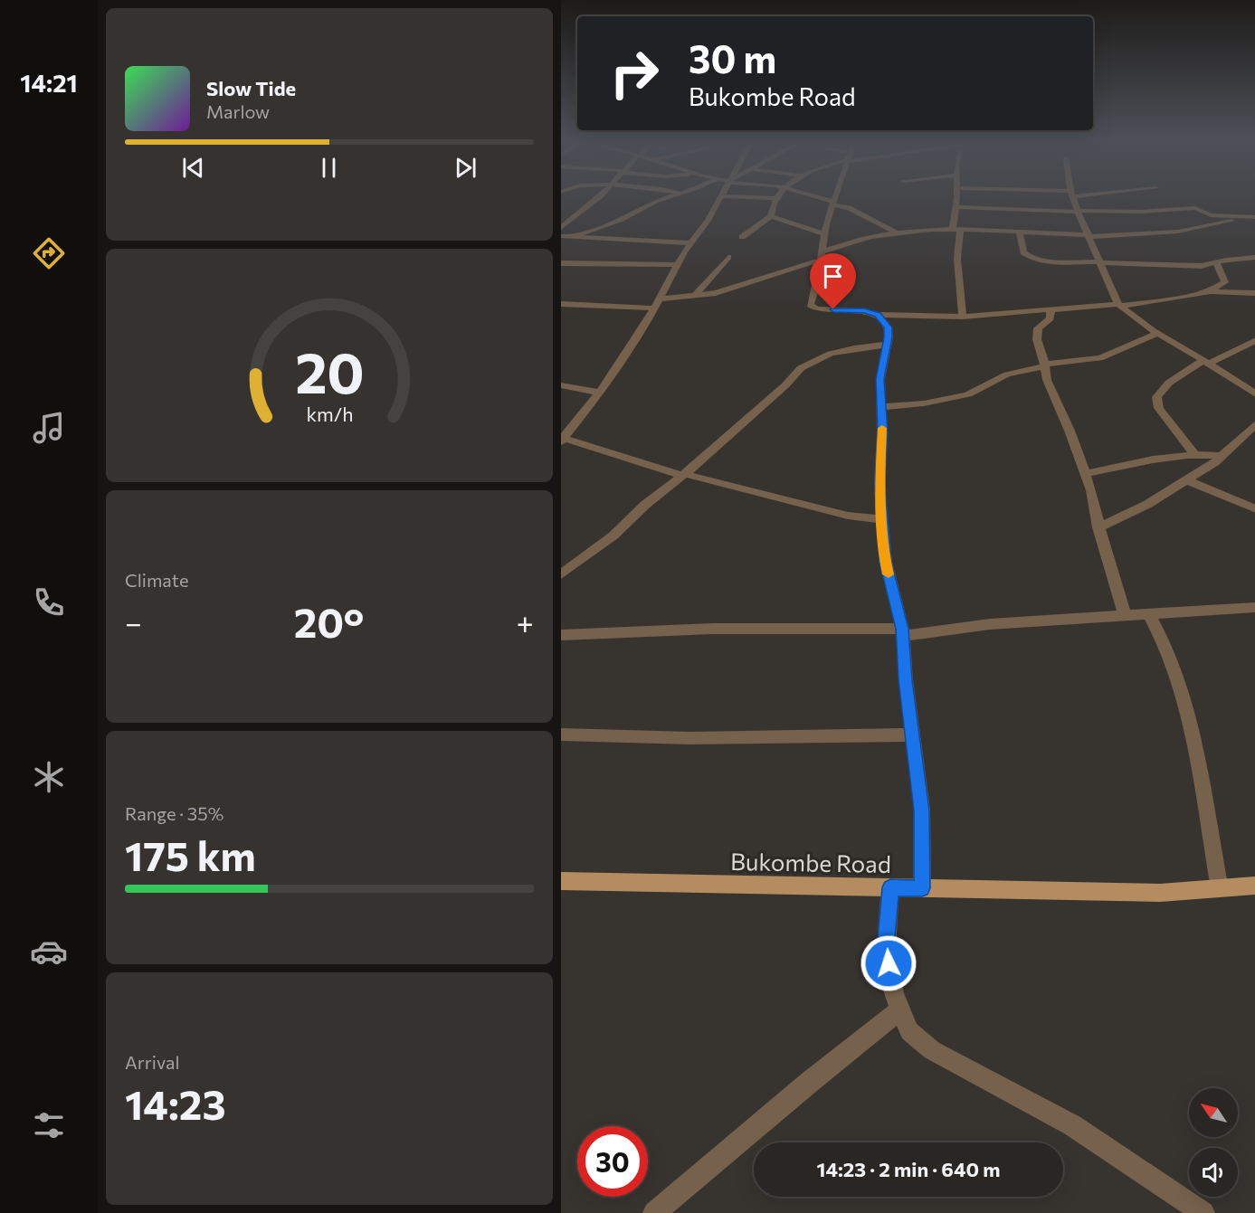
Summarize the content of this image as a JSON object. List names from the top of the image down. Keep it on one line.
{"streets":{"main road":["Bukombe Road"]},"north":"top left","page":{"tabs":"14:21","turn":["30 m","Bukombe Road"],"song":["Slow Tide","Marlow"],"tile":["Climate",["Range · 35%","175 km"],["Arrival","14:23"]],"heat":["−","20°","+"],"limit":"30","trip":"14:23 · 2 min · 640 m","gauge":["20","km/h"]}}
